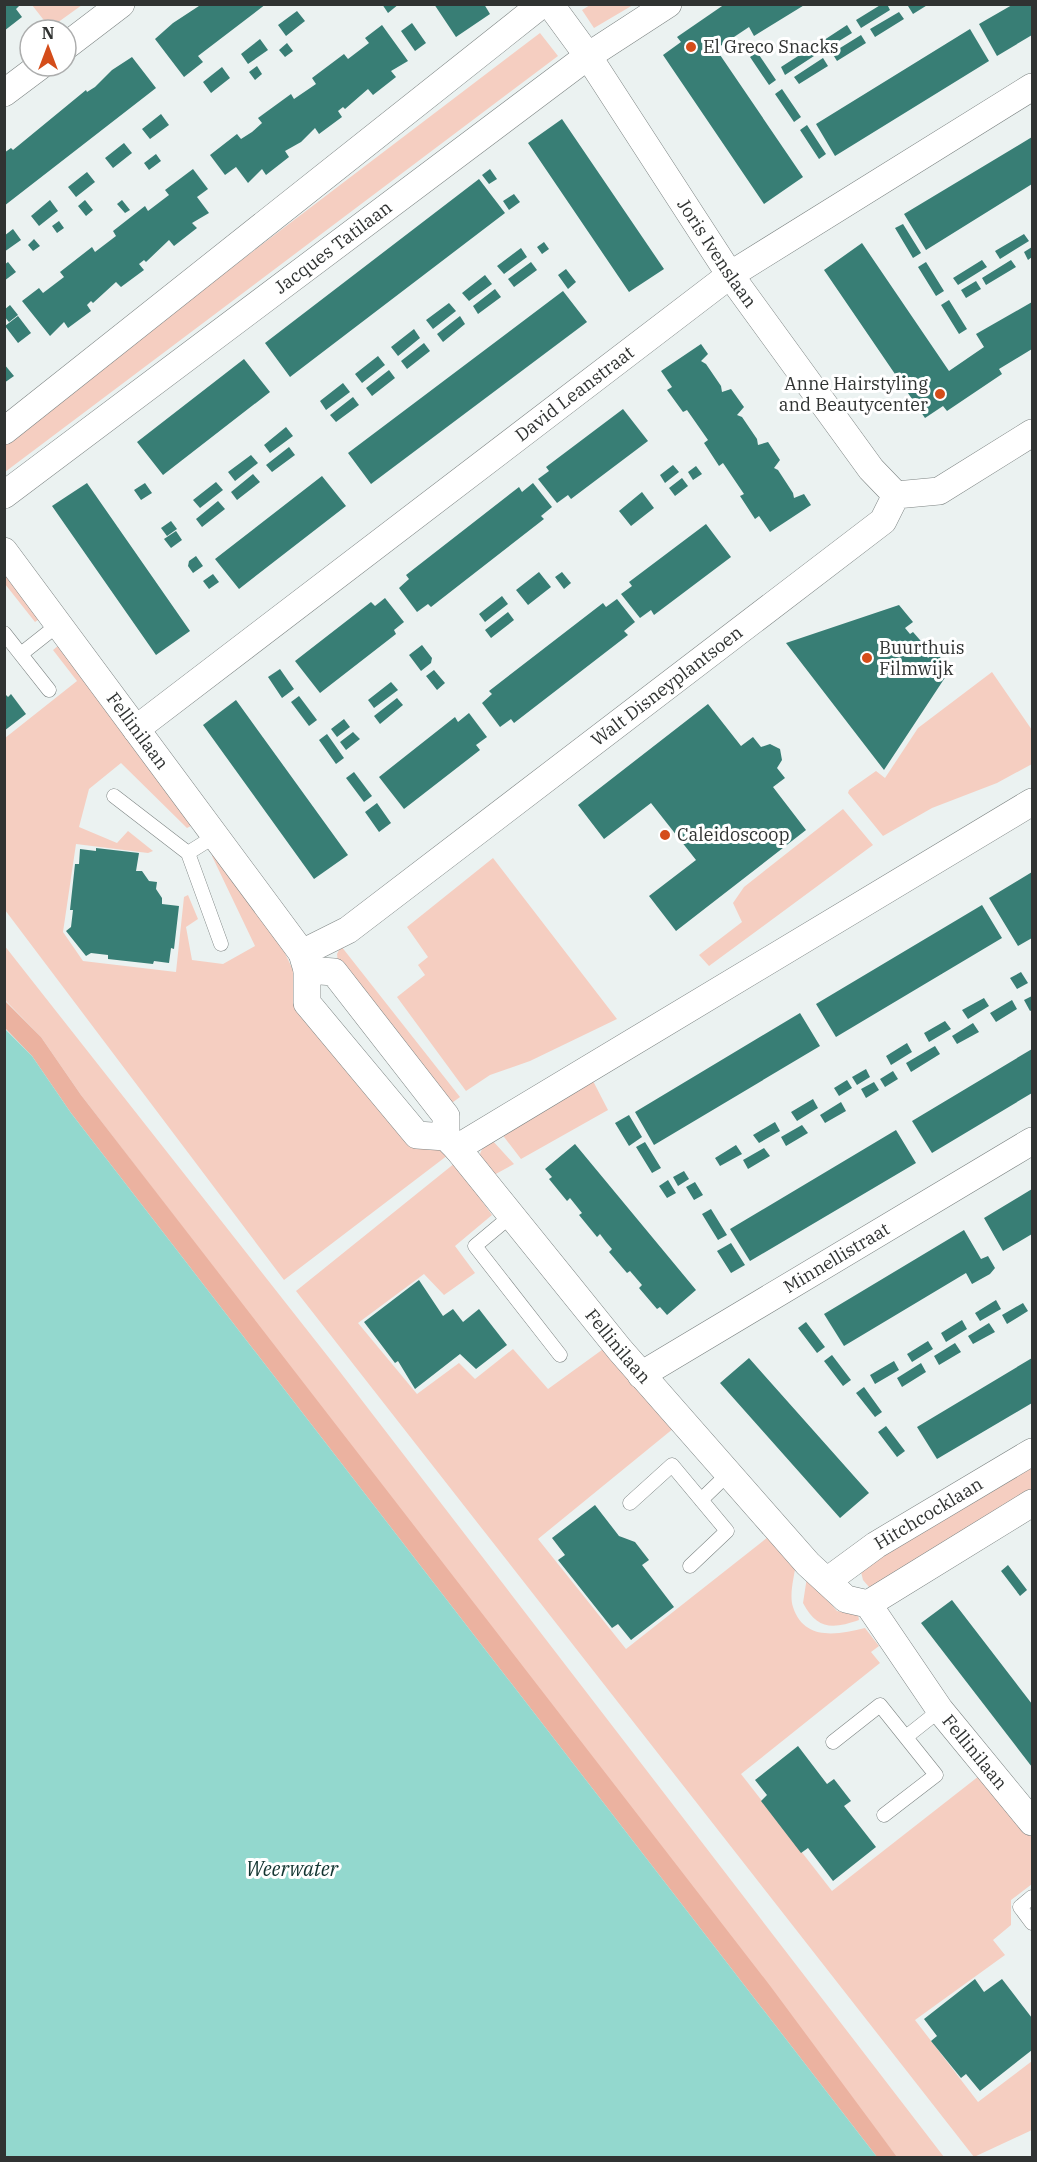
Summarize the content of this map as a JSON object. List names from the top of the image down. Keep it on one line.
{"streets":{"street":["Jacques Tatilaan","Joris Ivenslaan","David Leanstraat","Walt Disneyplantsoen","Fellinilaan","Minnellistraat","Hitchcocklaan"]},"crossings":[["Jacques Tatilaan","Joris Ivenslaan"],["Joris Ivenslaan","David Leanstraat"],["Joris Ivenslaan","Walt Disneyplantsoen"],["David Leanstraat","Fellinilaan"],["Walt Disneyplantsoen","Fellinilaan"],["Fellinilaan","Minnellistraat"],["Fellinilaan","Hitchcocklaan"]],"water":["Weerwater"],"places":["El Greco Snacks","Anne Hairstyling and Beautycenter","Buurthuis Filmwijk","Caleidoscoop"],"north":"top"}
